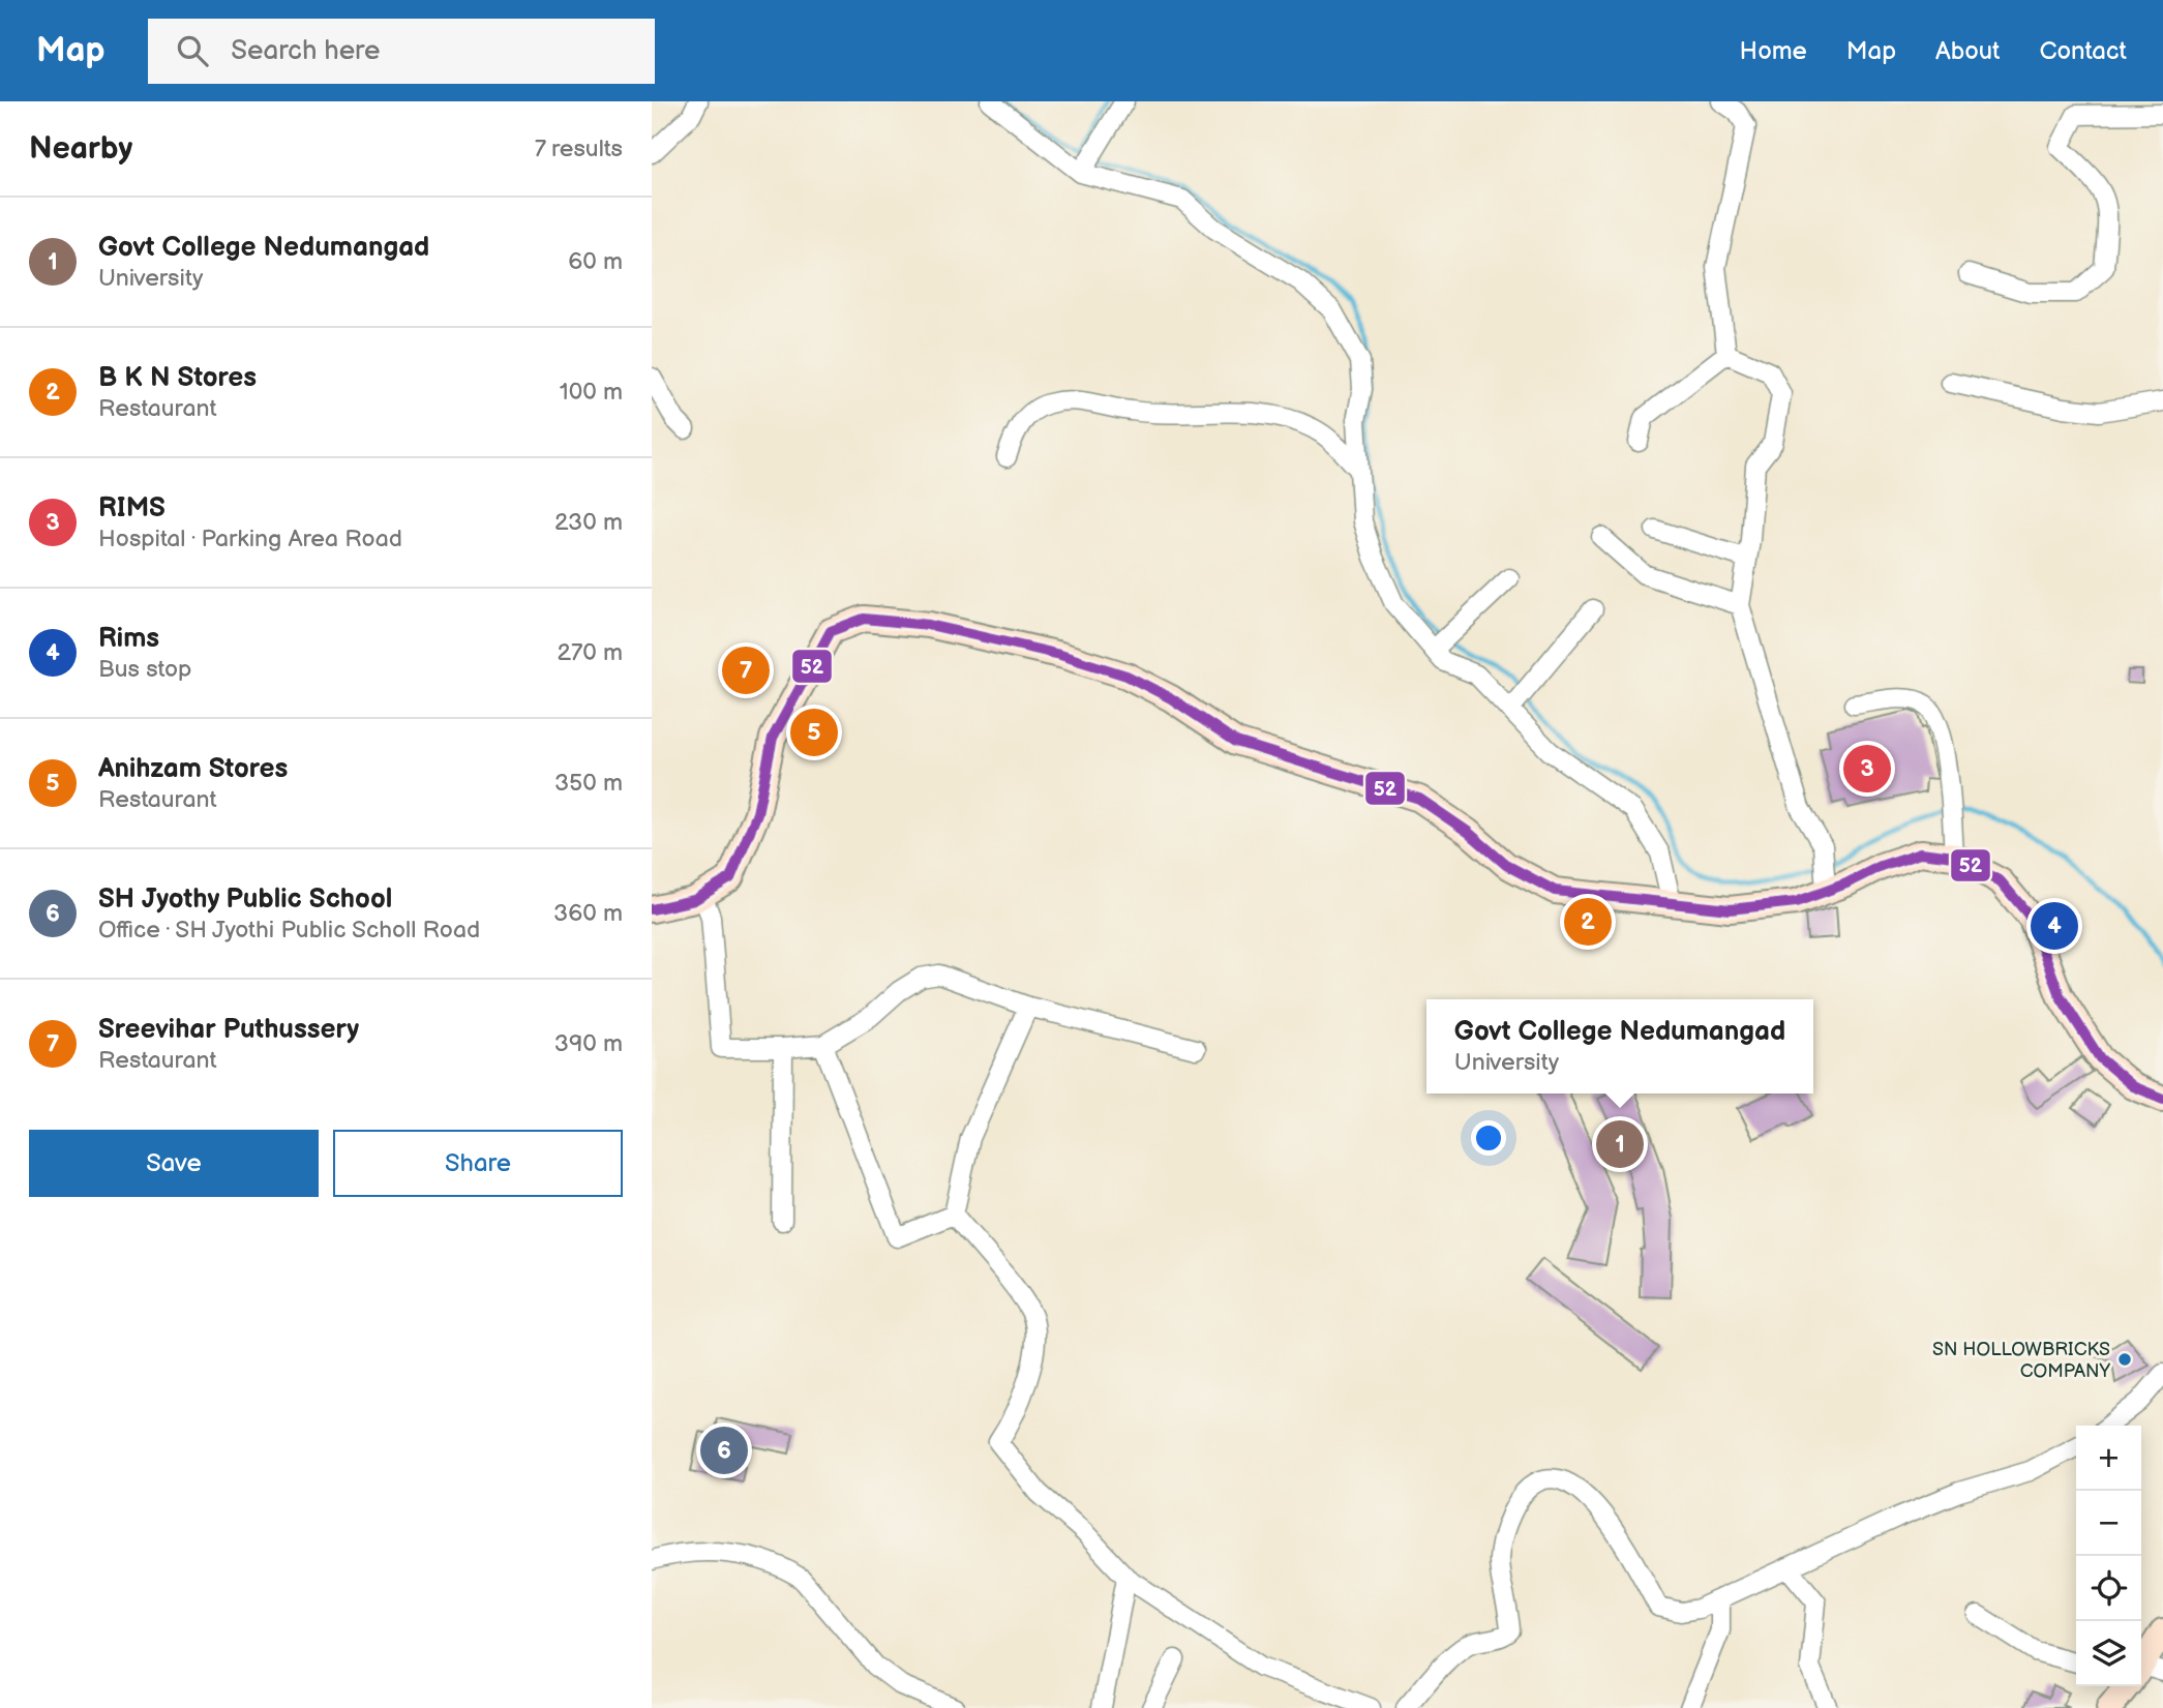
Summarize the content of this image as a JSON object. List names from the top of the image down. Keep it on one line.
{"places":["SN HOLLOWBRICKS COMPANY"],"lines":["transit line 52"],"page":{"header":"Map","search":"Search here","nav":["Home","Map","About","Contact"],"heading":["Nearby","7 results"],"list":[{"mark":"1","name":"Govt College Nedumangad","note":"University","value":"60 m"},{"mark":"2","name":"B K N Stores","note":"Restaurant","value":"100 m"},{"mark":"3","name":"RIMS","note":"Hospital · Parking Area Road","value":"230 m"},{"mark":"4","name":"Rims","note":"Bus stop","value":"270 m"},{"mark":"5","name":"Anihzam Stores","note":"Restaurant","value":"350 m"},{"mark":"6","name":"SH Jyothy Public School","note":"Office · SH Jyothi Public Scholl Road","value":"360 m"},{"mark":"7","name":"Sreevihar Puthussery","note":"Restaurant","value":"390 m"}],"pins":["7","5","3","2","4","1","6"],"popup":["Govt College Nedumangad","University"],"buttons":["Save","Share"],"map_buttons":["+","−"]}}
